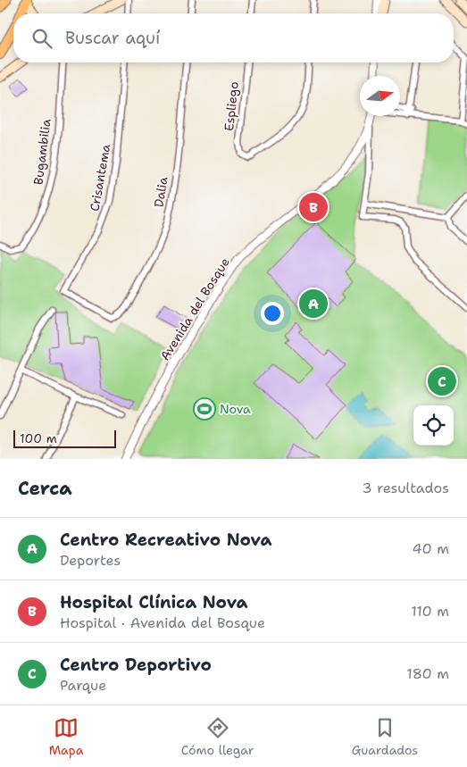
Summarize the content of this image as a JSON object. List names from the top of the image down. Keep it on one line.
{"streets":{"street":["Espliego","Bugambilia","Crisantema","Dalia","Avenida del Bosque"]},"crossings":[["Crisantema","Dalia"]],"places":{"sports":["Nova"]},"scale_bar":"100 m","north":"right","page":{"search":"Buscar aquí","pins":["B","A","C"],"scale":"100 m","heading":["Cerca","3 resultados"],"list":[{"mark":"A","name":"Centro Recreativo Nova","note":"Deportes","value":"40 m"},{"mark":"B","name":"Hospital Clínica Nova","note":"Hospital · Avenida del Bosque","value":"110 m"},{"mark":"C","name":"Centro Deportivo","note":"Parque","value":"180 m"}],"nav":["Mapa","Cómo llegar","Guardados"]}}
